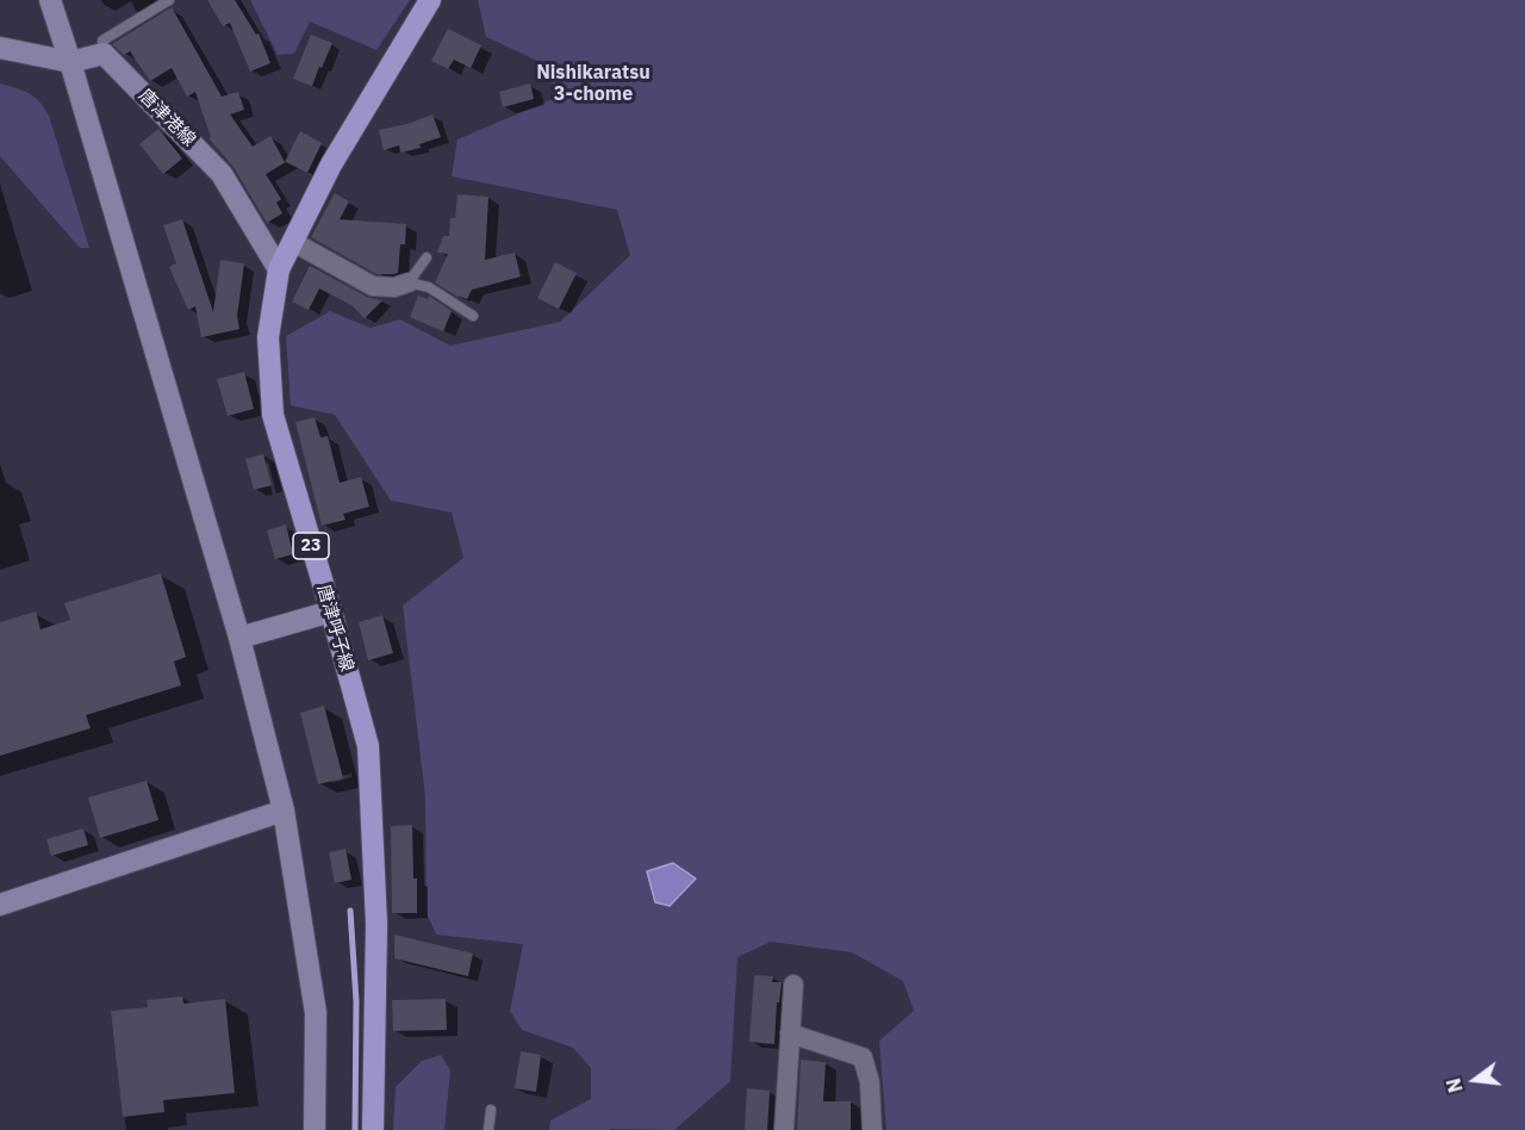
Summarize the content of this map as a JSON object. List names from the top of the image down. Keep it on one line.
{"streets":{"main road":["23","唐津呼子線"],"street":["唐津港線"]},"crossings":[["唐津港線","唐津呼子線"]],"districts":["Nishikaratsu 3-chome"],"north":"left"}
